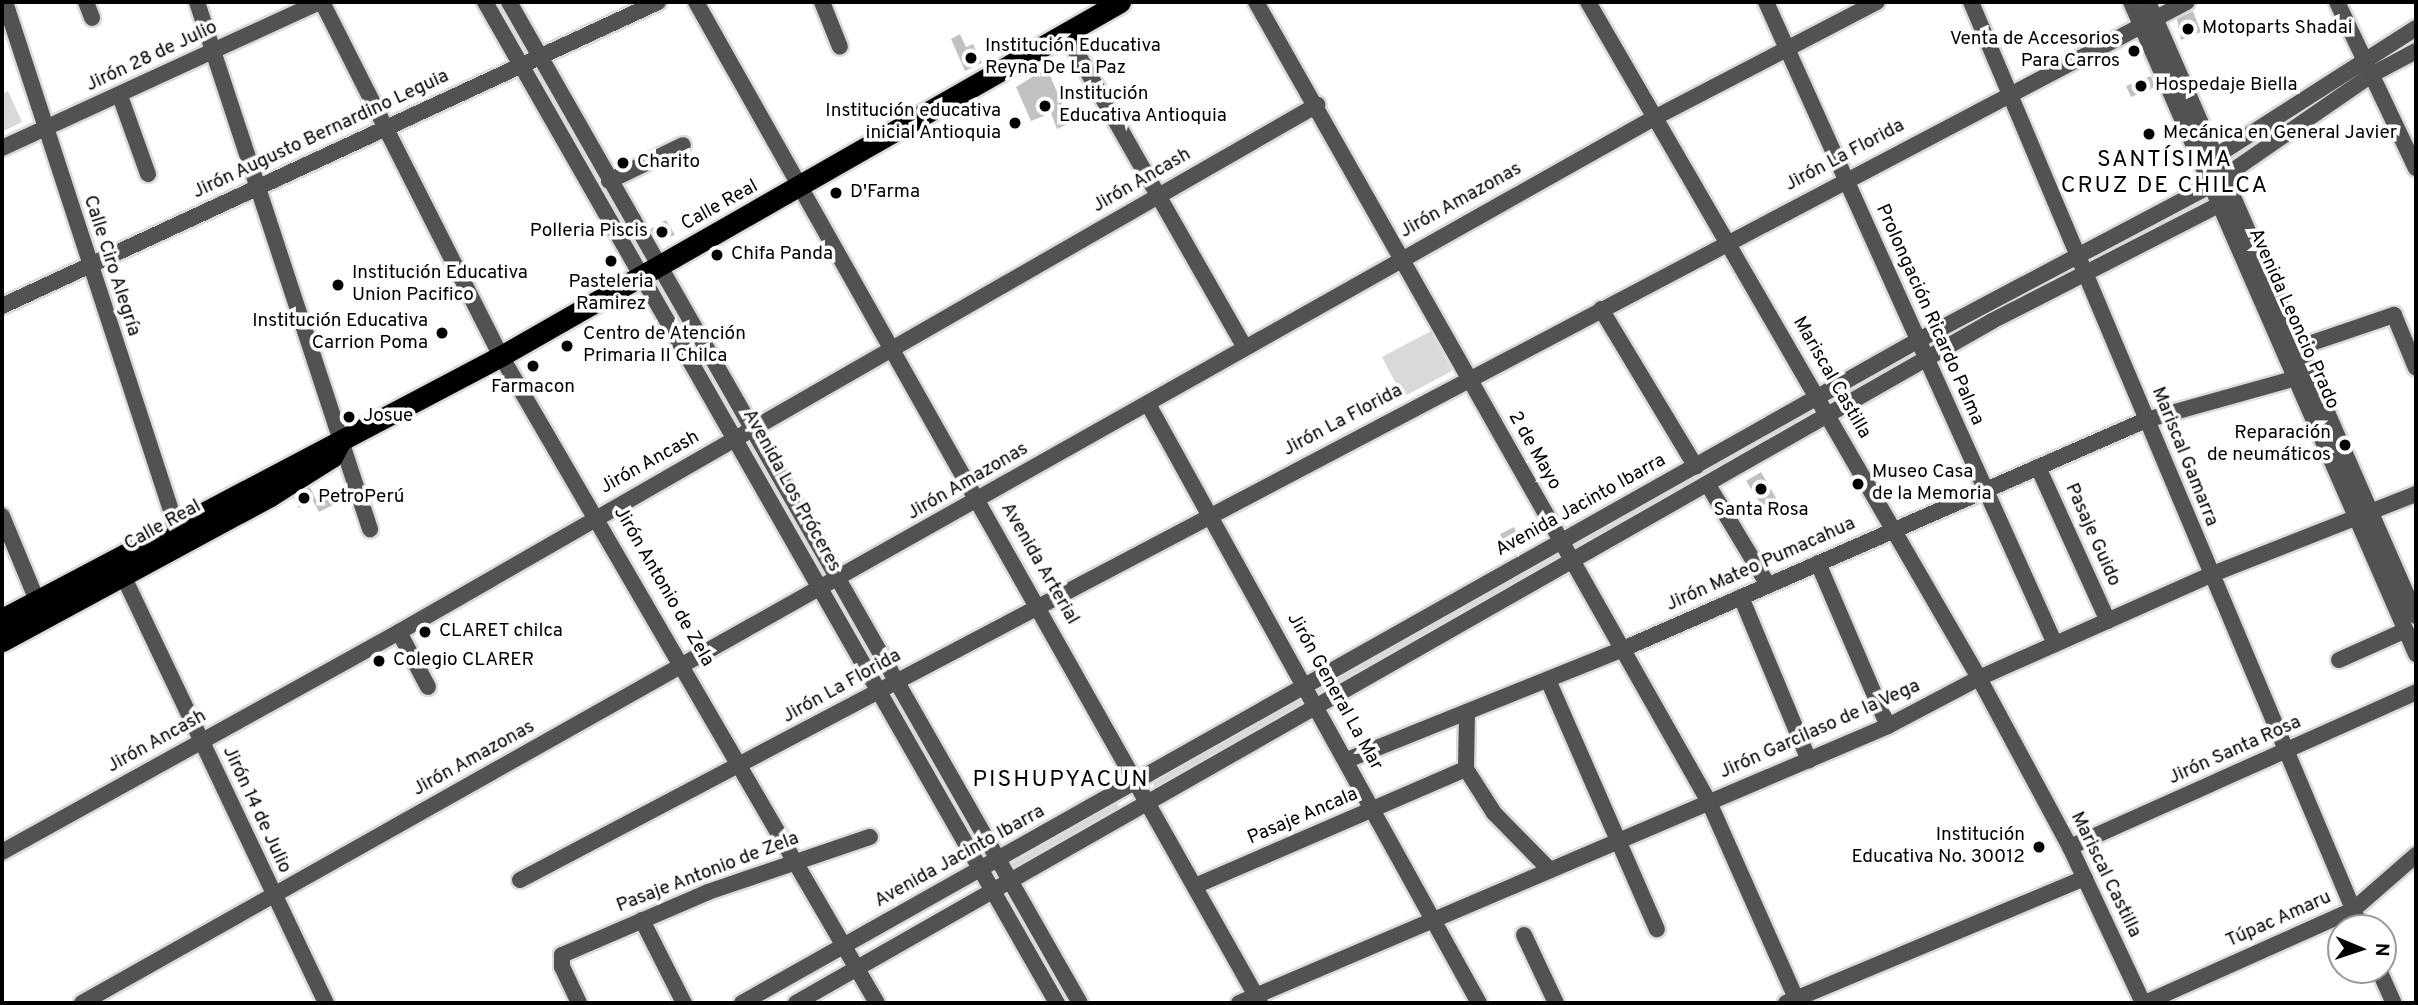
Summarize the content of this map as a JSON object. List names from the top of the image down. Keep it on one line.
{"streets":{"highway":["Calle Real"],"street":["Jirón 28 de Julio","Jirón Augusto Bernardino Leguia","Jirón La Florida","Jirón Ancash","Jirón Amazonas","Calle Ciro Alegría","Prolongación Ricardo Palma","Avenida Leoncio Prado","Mariscal Castilla","2 de Mayo","Mariscal Gamarra","Avenida Los Próceres","Avenida Jacinto Ibarra","Pasaje Guido","Avenida Arterial","Jirón Mateo Pumacahua","Jirón Antonio de Zela","Jirón General La Mar","Jirón Garcilaso de la Vega","Jirón Santa Rosa","Jirón 14 de Julio","Pasaje Ancala","Pasaje Antonio de Zela","Túpac Amaru"]},"crossings":[["Jirón 28 de Julio","Calle Ciro Alegría"],["Jirón 28 de Julio","Jirón Antonio de Zela"],["Jirón Augusto Bernardino Leguia","Calle Ciro Alegría"],["Jirón Augusto Bernardino Leguia","Avenida Los Próceres"],["Jirón Augusto Bernardino Leguia","Jirón Antonio de Zela"],["Jirón La Florida","Prolongación Ricardo Palma"],["Jirón La Florida","Avenida Leoncio Prado"],["Jirón La Florida","Mariscal Castilla"],["Jirón La Florida","2 de Mayo"],["Jirón La Florida","Mariscal Gamarra"],["Jirón La Florida","Avenida Los Próceres"],["Jirón La Florida","Avenida Arterial"],["Jirón La Florida","Jirón Antonio de Zela"],["Jirón La Florida","Jirón General La Mar"],["Jirón Ancash","2 de Mayo"],["Jirón Ancash","Avenida Los Próceres"],["Jirón Ancash","Avenida Arterial"],["Jirón Ancash","Jirón Antonio de Zela"],["Jirón Ancash","Jirón 14 de Julio"],["Jirón Amazonas","Prolongación Ricardo Palma"],["Jirón Amazonas","Mariscal Castilla"],["Jirón Amazonas","2 de Mayo"],["Jirón Amazonas","Avenida Los Próceres"],["Jirón Amazonas","Avenida Arterial"],["Jirón Amazonas","Jirón Antonio de Zela"],["Jirón Amazonas","Jirón General La Mar"],["Jirón Amazonas","Jirón 14 de Julio"],["Calle Real","Calle Ciro Alegría"],["Calle Real","Avenida Los Próceres"],["Calle Real","Avenida Arterial"],["Calle Real","Jirón Antonio de Zela"],["Calle Real","Jirón 14 de Julio"],["Prolongación Ricardo Palma","Avenida Jacinto Ibarra"],["Prolongación Ricardo Palma","Jirón Mateo Pumacahua"],["Prolongación Ricardo Palma","Jirón Garcilaso de la Vega"],["Avenida Leoncio Prado","Avenida Jacinto Ibarra"],["Avenida Leoncio Prado","Jirón Mateo Pumacahua"],["Avenida Leoncio Prado","Jirón Garcilaso de la Vega"],["Mariscal Castilla","Avenida Jacinto Ibarra"],["Mariscal Castilla","Jirón Mateo Pumacahua"],["Mariscal Castilla","Jirón Garcilaso de la Vega"],["Mariscal Castilla","Jirón Santa Rosa"],["Mariscal Castilla","Túpac Amaru"],["2 de Mayo","Avenida Jacinto Ibarra"],["2 de Mayo","Jirón Mateo Pumacahua"],["2 de Mayo","Jirón Garcilaso de la Vega"],["Mariscal Gamarra","Avenida Jacinto Ibarra"],["Mariscal Gamarra","Jirón Mateo Pumacahua"],["Mariscal Gamarra","Jirón Garcilaso de la Vega"],["Mariscal Gamarra","Jirón Santa Rosa"],["Mariscal Gamarra","Túpac Amaru"],["Avenida Los Próceres","Avenida Jacinto Ibarra"],["Avenida Jacinto Ibarra","Avenida Arterial"],["Avenida Jacinto Ibarra","Jirón Antonio de Zela"],["Avenida Jacinto Ibarra","Jirón General La Mar"],["Pasaje Guido","Jirón Mateo Pumacahua"],["Pasaje Guido","Jirón Garcilaso de la Vega"],["Avenida Arterial","Jirón Garcilaso de la Vega"],["Avenida Arterial","Pasaje Ancala"],["Jirón Mateo Pumacahua","Jirón General La Mar"],["Jirón Antonio de Zela","Pasaje Antonio de Zela"],["Jirón General La Mar","Jirón Garcilaso de la Vega"],["Jirón General La Mar","Pasaje Ancala"]],"districts":["SANTÍSIMA CRUZ DE CHILCA","PISHUPYACUN"],"places":["Motoparts Shadai","Venta de Accesorios Para Carros","Institución Educativa Reyna De La Paz","Hospedaje Biella","Institución Educativa Antioquia","Institución educativa inicial Antioquia","Mecánica en General Javier","Charito","D'Farma","Polleria Piscis","Chifa Panda","Pasteleria Ramirez","Institución Educativa Union Pacifico","Institución Educativa Carrion Poma","Centro de Atención Primaria II Chilca","Farmacon","Josue","Reparación de neumáticos","Museo Casa de la Memoria","Santa Rosa","PetroPerú","CLARET chilca","Colegio CLARER","Institución Educativa No. 30012"],"north":"right"}
